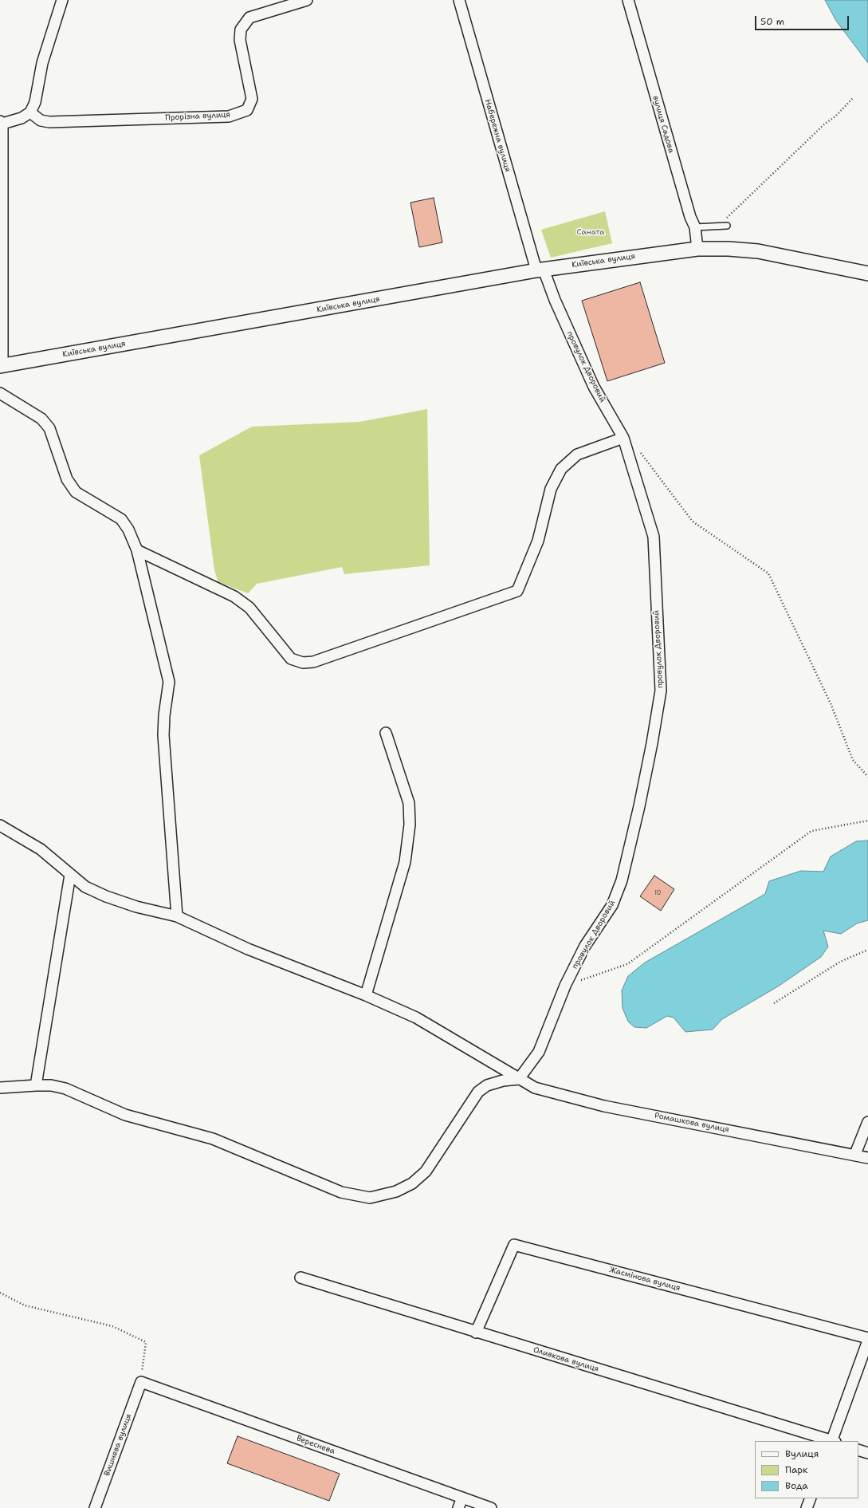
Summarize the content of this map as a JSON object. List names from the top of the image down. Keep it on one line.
{"streets":{"street":["Прорізна вулиця","вулиця Садова","Набережна вулиця","Київська вулиця","провулок Дворовий","Ромашкова вулиця","Жасмінова вулиця","Оливкова вулиця","Вишнева вулиця","Вереснева"]},"crossings":[["вулиця Садова","Київська вулиця"],["Набережна вулиця","Київська вулиця"],["Набережна вулиця","провулок Дворовий"],["Київська вулиця","провулок Дворовий"],["провулок Дворовий","Ромашкова вулиця"],["Жасмінова вулиця","Оливкова вулиця"],["Вишнева вулиця","Вереснева"]],"parks":["Саната"],"house_numbers":["10"],"legend":["Вулиця","Парк","Вода"],"scale_bar":"50 m"}
